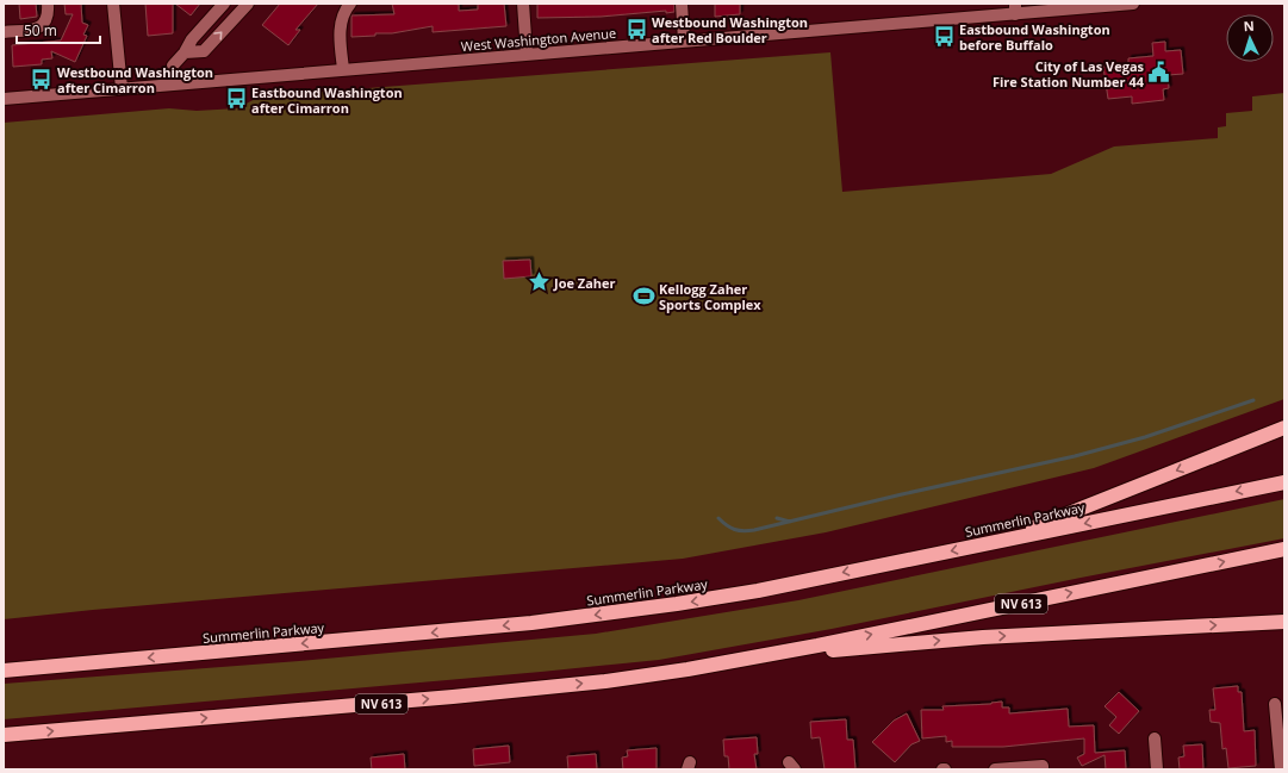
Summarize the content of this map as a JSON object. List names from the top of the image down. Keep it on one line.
{"streets":{"highway":["Summerlin Parkway","NV 613"],"main road":["West Washington Avenue"]},"places":{"bus stop":["Westbound Washington after Red Boulder","Eastbound Washington before Buffalo","Westbound Washington after Cimarron","Eastbound Washington after Cimarron"],"public building":["City of Las Vegas Fire Station Number 44"],"place":["Joe Zaher"],"sports":["Kellogg Zaher Sports Complex"]},"scale_bar":"50 m","north":"top"}
